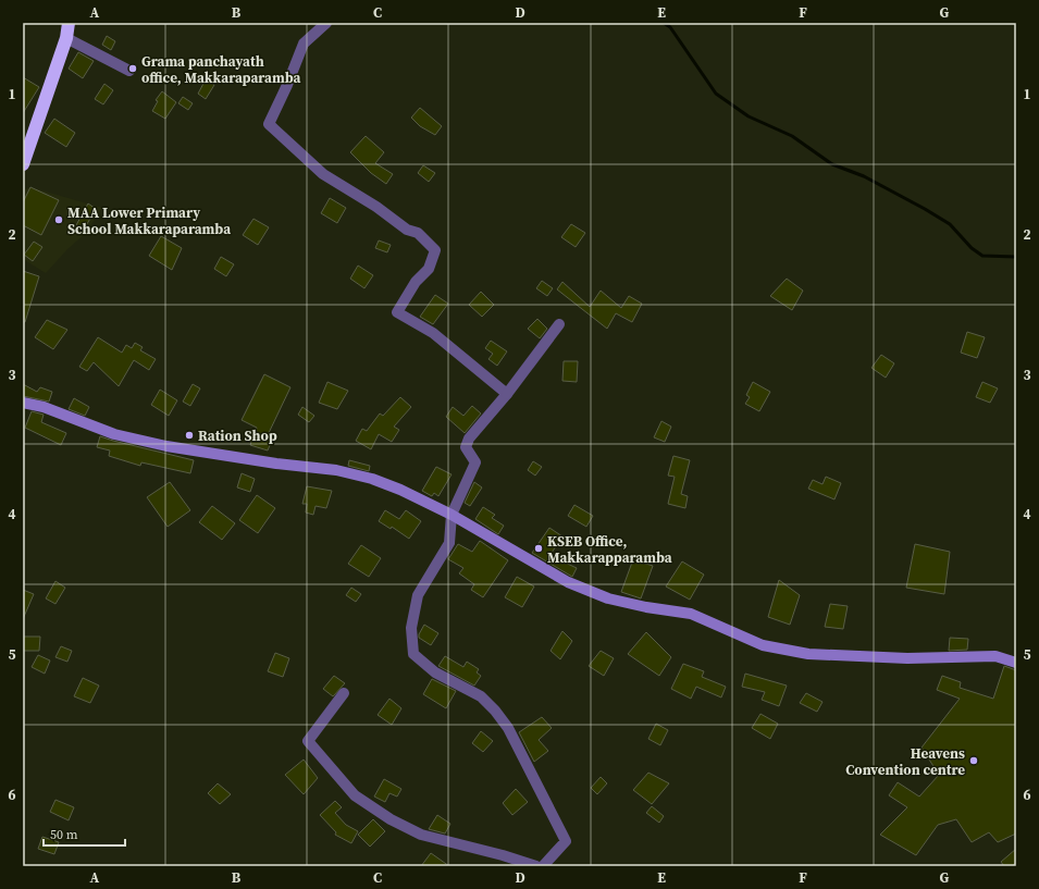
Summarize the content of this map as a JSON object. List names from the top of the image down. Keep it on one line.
{"places":["Grama panchayath office, Makkaraparamba","MAA Lower Primary School Makkaraparamba","Ration Shop","KSEB Office, Makkarapparamba","Heavens Convention centre"],"scale_bar":"50 m","grid":{"columns":["A","B","C","D","E","F","G"],"rows":["1","2","3","4","5","6"]}}
